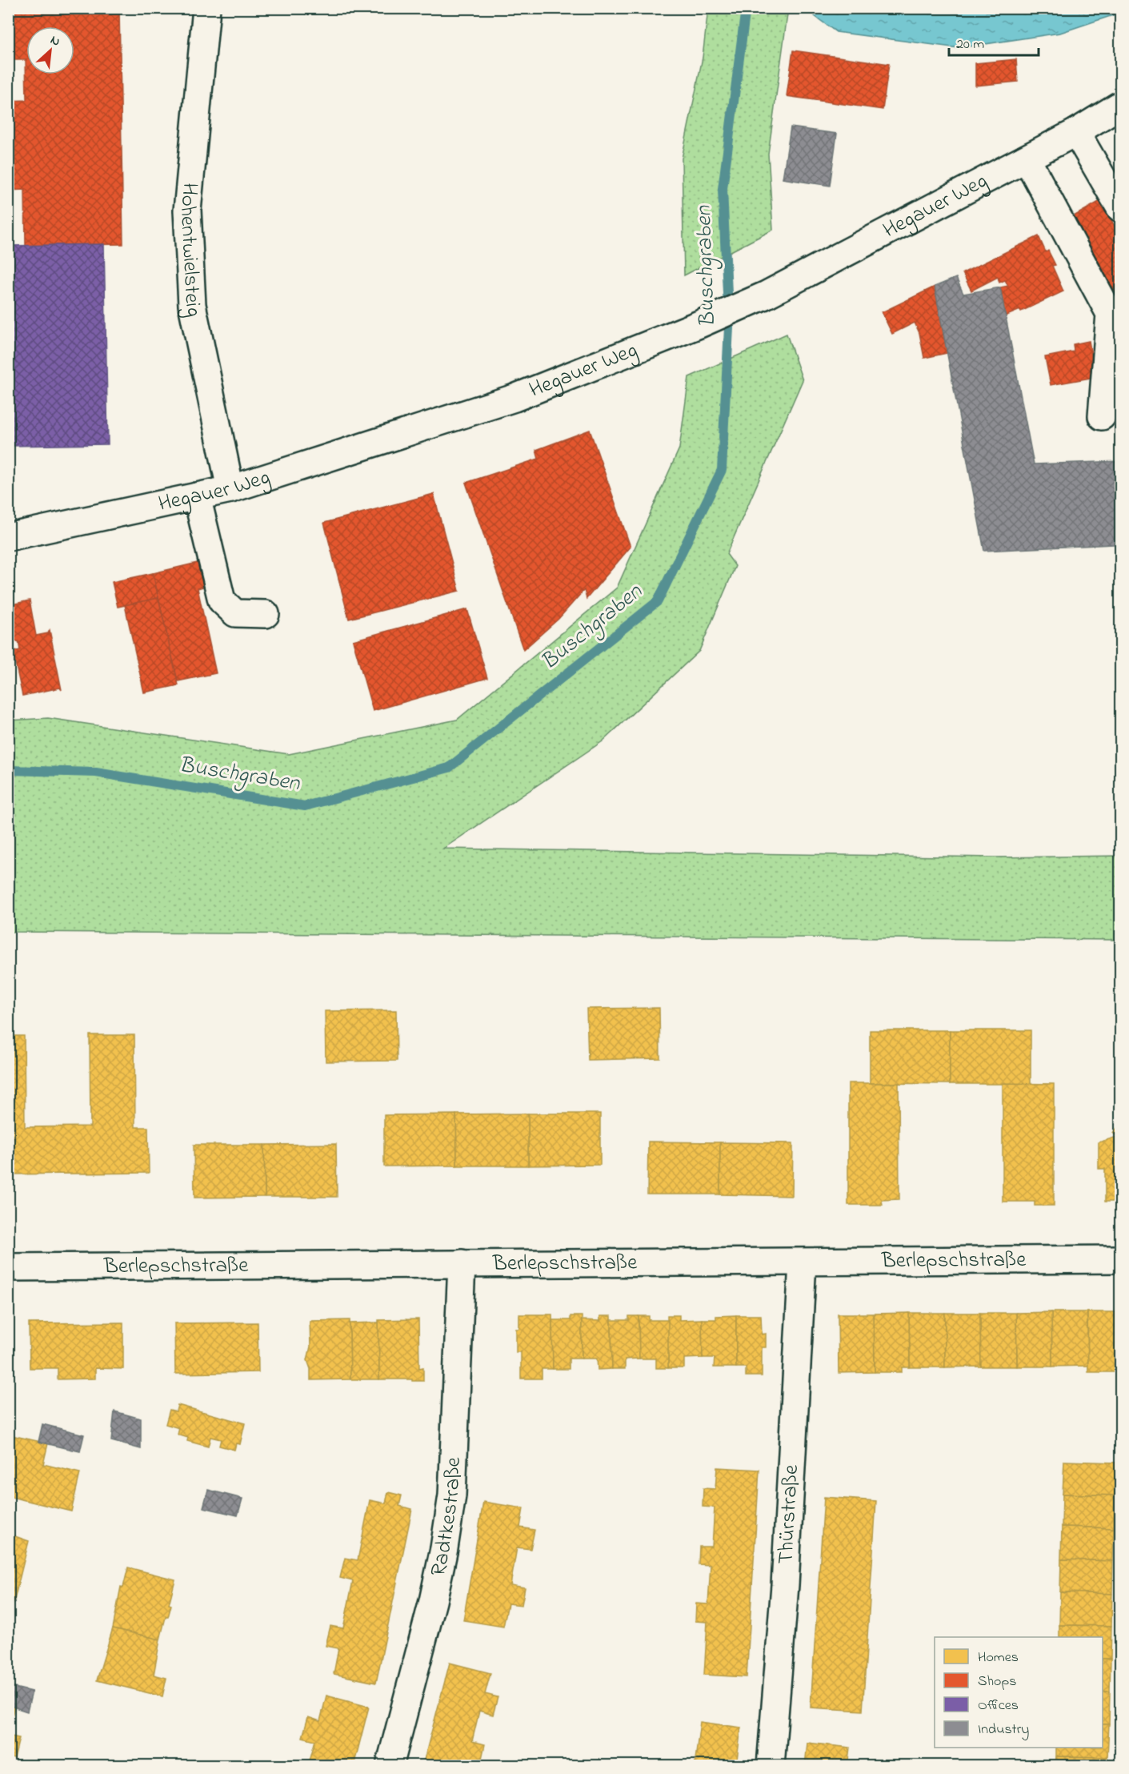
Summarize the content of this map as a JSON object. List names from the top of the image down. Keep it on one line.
{"streets":{"street":["Hegauer Weg","Hohentwielsteig","Berlepschstraße","Thürstraße","Radtkestraße"]},"crossings":[["Hegauer Weg","Hohentwielsteig"],["Berlepschstraße","Thürstraße"],["Berlepschstraße","Radtkestraße"]],"water":["Buschgraben"],"legend":["Homes","Shops","Offices","Industry"],"scale_bar":"20 m","north":"top right"}
